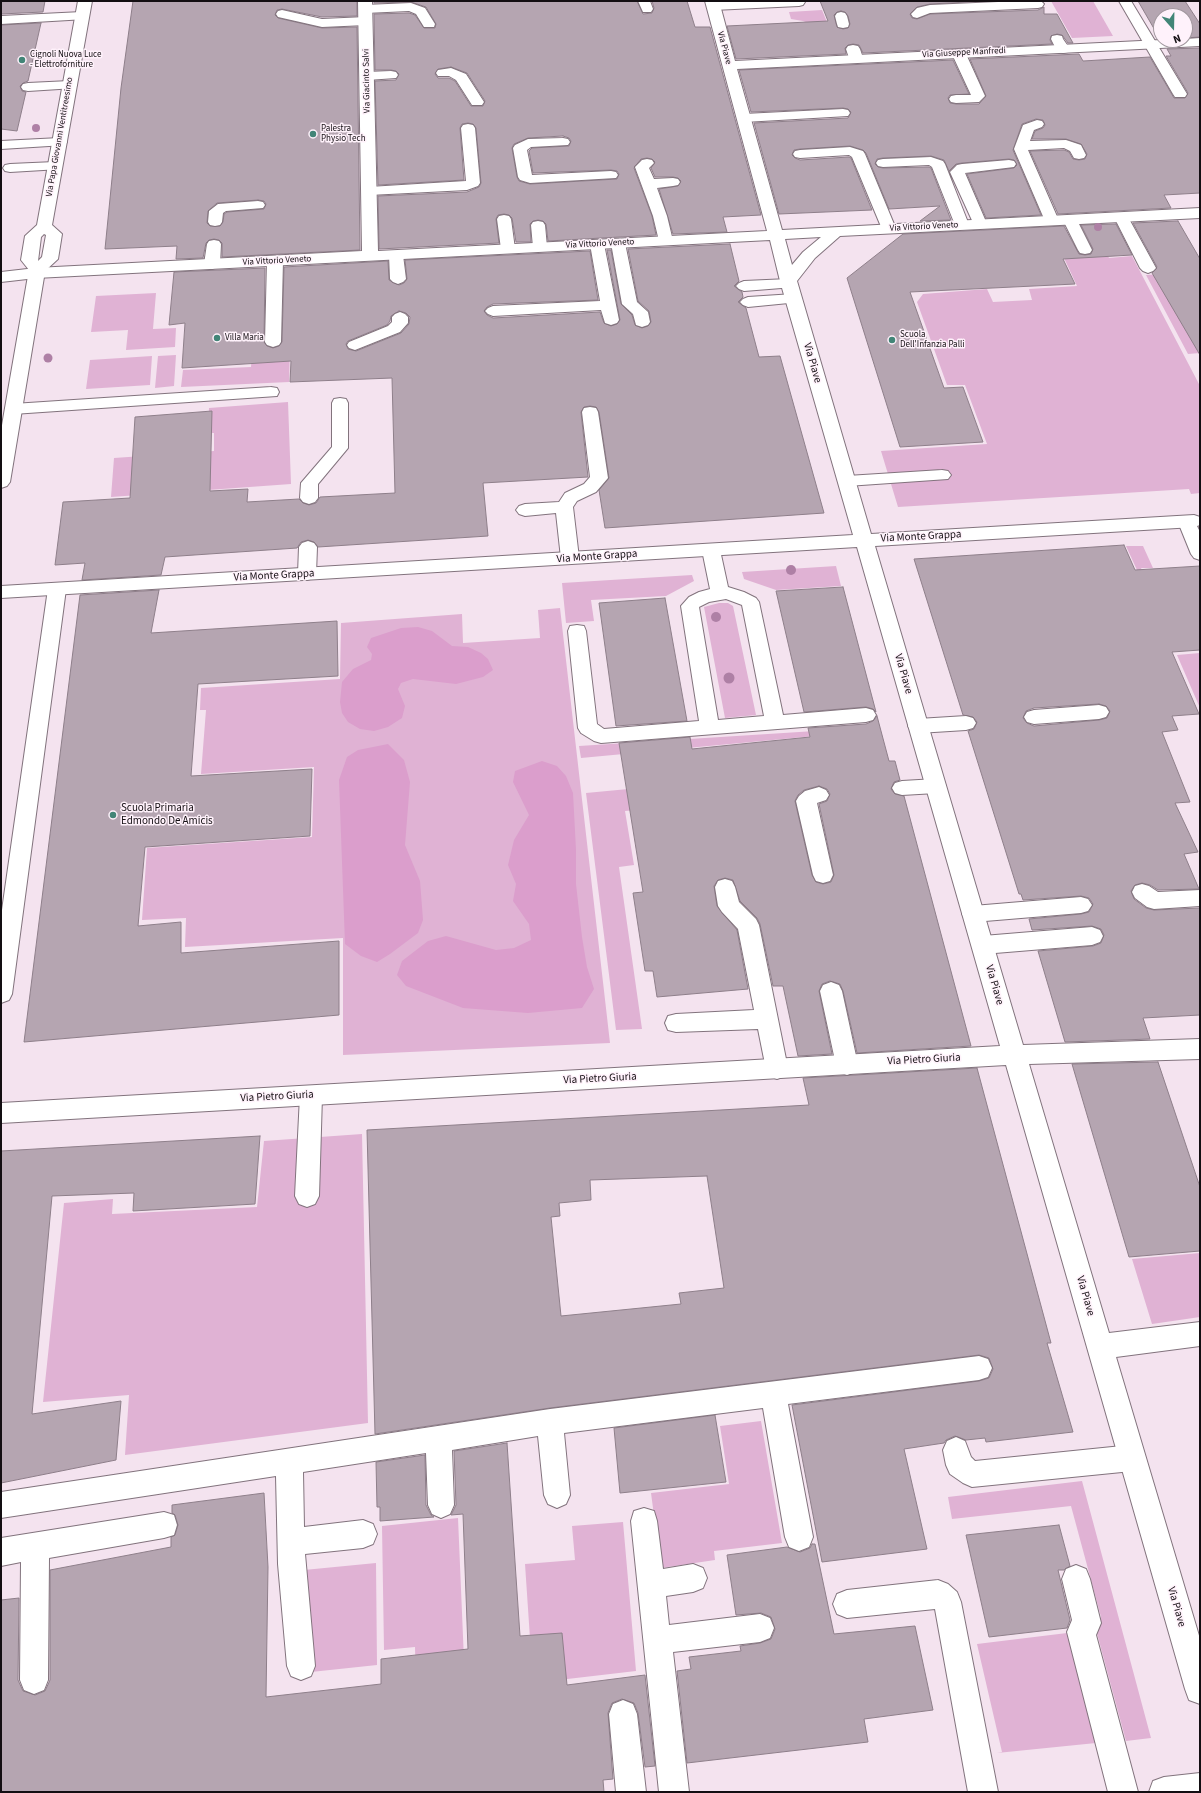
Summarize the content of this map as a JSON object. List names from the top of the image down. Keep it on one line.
{"streets":{"street":["Via Piave","Via Giuseppe Manfredi","Via Giacinto Salvi","Via Papa Giovanni Ventitreesimo","Via Vittorio Veneto","Via Monte Grappa","Via Pietro Giuria"]},"crossings":[["Via Piave","Via Giuseppe Manfredi"],["Via Piave","Via Vittorio Veneto"],["Via Piave","Via Monte Grappa"],["Via Piave","Via Pietro Giuria"],["Via Giacinto Salvi","Via Vittorio Veneto"],["Via Papa Giovanni Ventitreesimo","Via Vittorio Veneto"]],"places":["Cignoli Nuova Luce - Elettroforniture","Palestra Physio Tech","Villa Maria","Scuola Dell'Infanzia Palli","Scuola Primaria Edmondo De Amicis"],"north":"bottom"}
